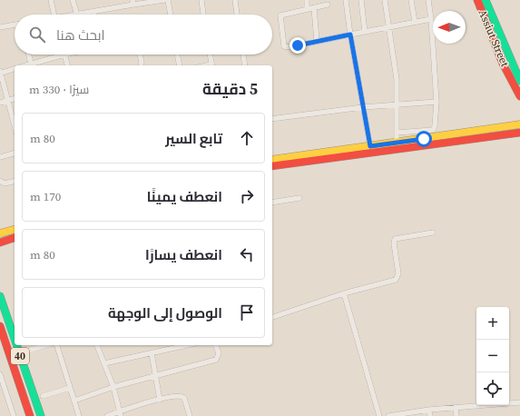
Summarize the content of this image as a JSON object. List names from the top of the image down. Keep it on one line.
{"streets":{"main road":["Assiut Street","40"]},"north":"left","page":{"search":"ابحث هنا","heading":["5 دقيقة","سيرًا · 330 m"],"list":[["تابع السير","80 m"],["انعطف يمينًا","170 m"],["انعطف يسارًا","80 m"],"الوصول إلى الوجهة"],"map_buttons":["+","−"]}}
